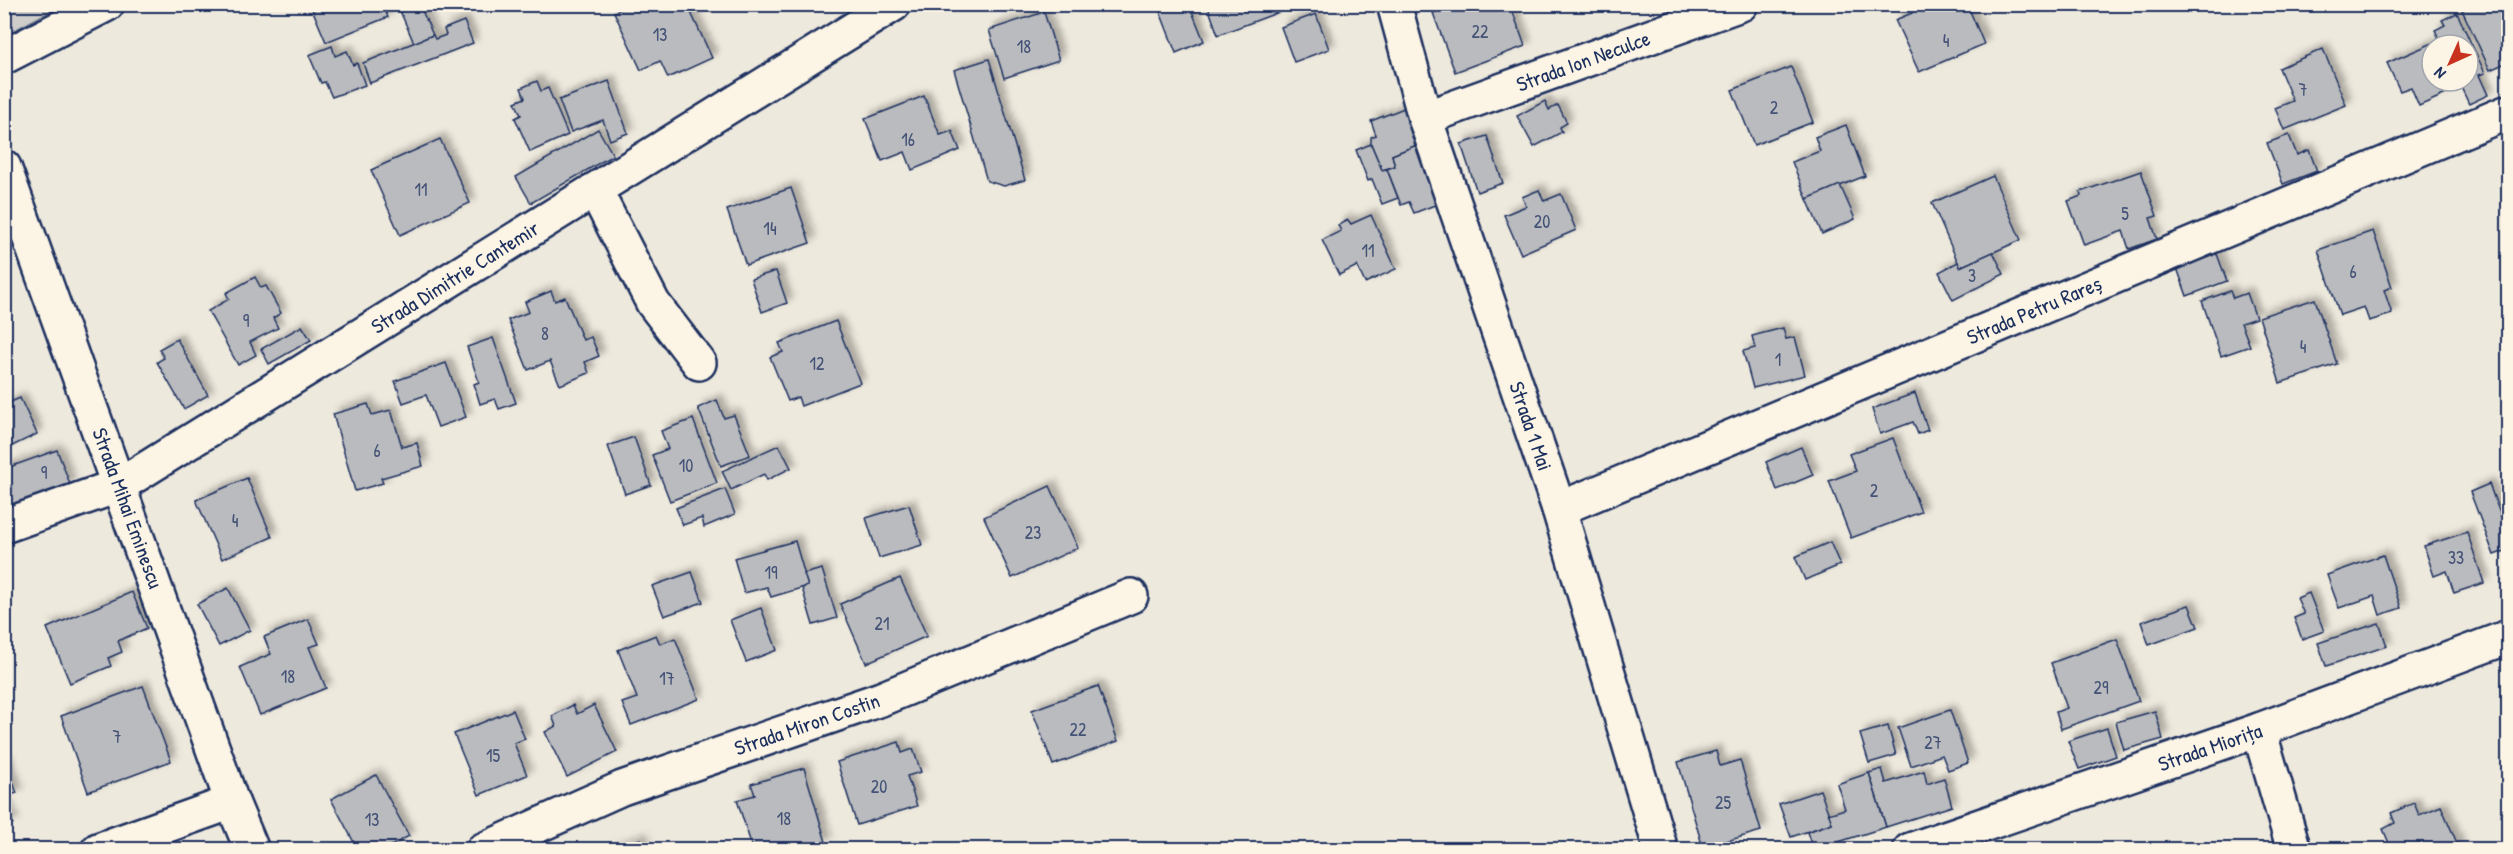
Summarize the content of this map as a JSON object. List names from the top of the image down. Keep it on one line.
{"streets":{"street":["Strada Ion Neculce","Strada Dimitrie Cantemir","Strada Petru Rareș","Strada 1 Mai","Strada Mihai Eminescu","Strada Miron Costin","Strada Miorița"]},"crossings":[["Strada Ion Neculce","Strada 1 Mai"],["Strada Dimitrie Cantemir","Strada Mihai Eminescu"],["Strada Petru Rareș","Strada 1 Mai"]],"house_numbers":["22","13","4","18","7","2","16","11","5","20","14","11","6","3","9","8","4","1","12","6","10","9","2","4","23","33","19","21","18","17","29","22","7","27","15","20","25","18","13"],"north":"bottom left"}
